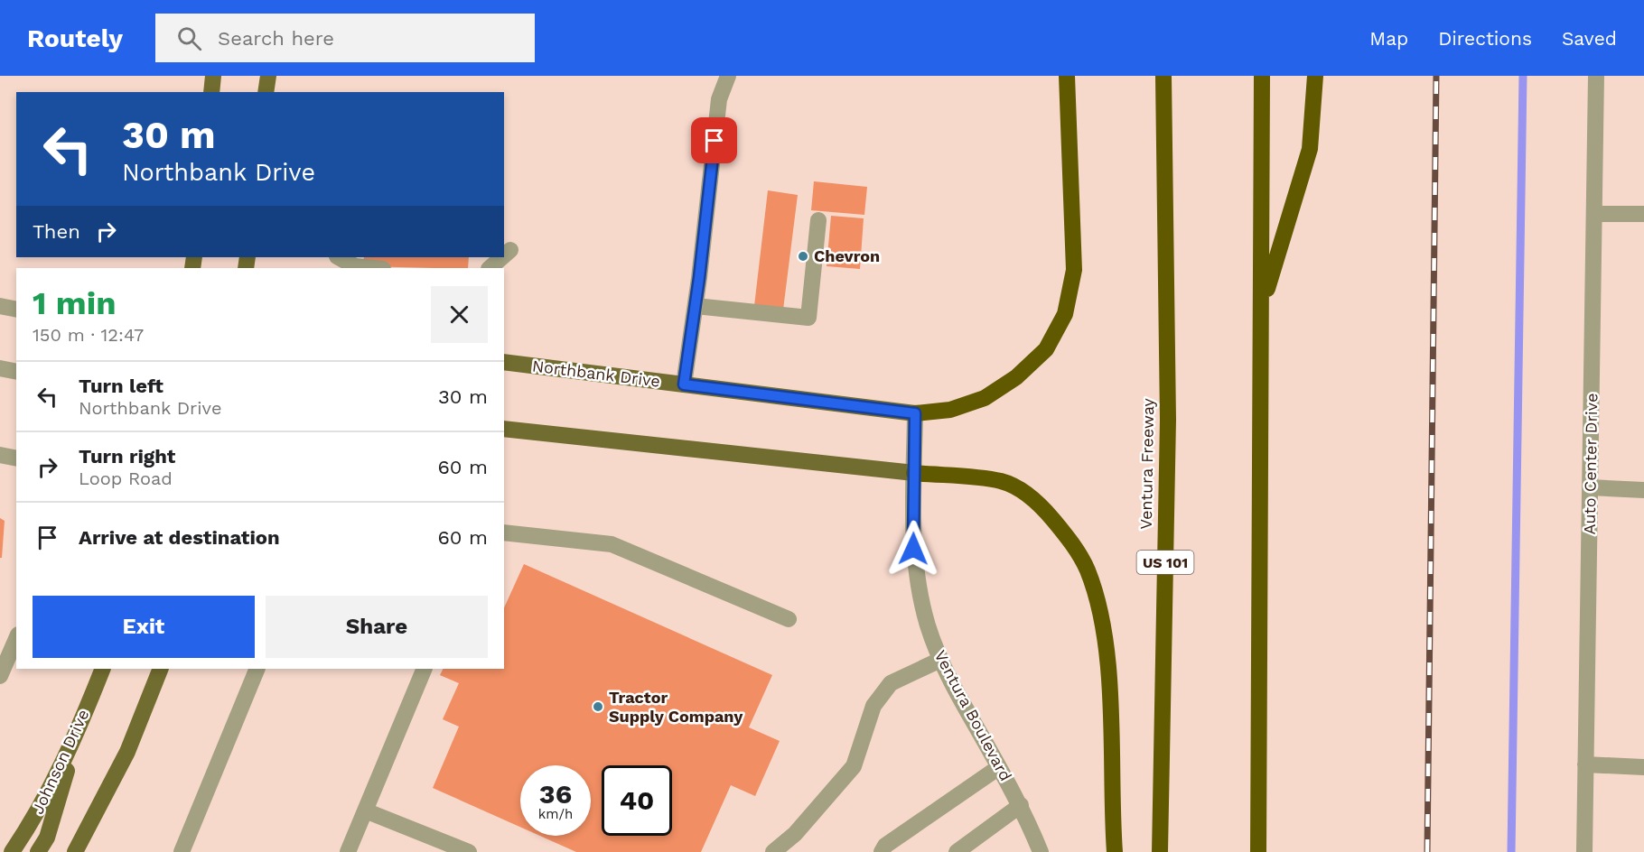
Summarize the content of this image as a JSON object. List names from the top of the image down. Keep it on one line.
{"streets":{"highway":["Ventura Freeway","US 101"],"main road":["Northbank Drive","Johnson Drive"],"street":["Auto Center Drive","Ventura Boulevard"]},"crossings":[["Northbank Drive","Ventura Boulevard"]],"places":["Chevron","Tractor Supply Company"],"page":{"header":"Routely","search":"Search here","nav":["Map","Directions","Saved"],"turn":["30 m","Northbank Drive"],"then":"Then","heading":["1 min","150 m · 12:47"],"list":[{"name":"Turn left","note":"Northbank Drive","value":"30 m"},{"name":"Turn right","note":"Loop Road","value":"60 m"},{"name":"Arrive at destination","value":"60 m"}],"buttons":["Exit","Share"],"speed":"36 km/h","limit":"40"}}
